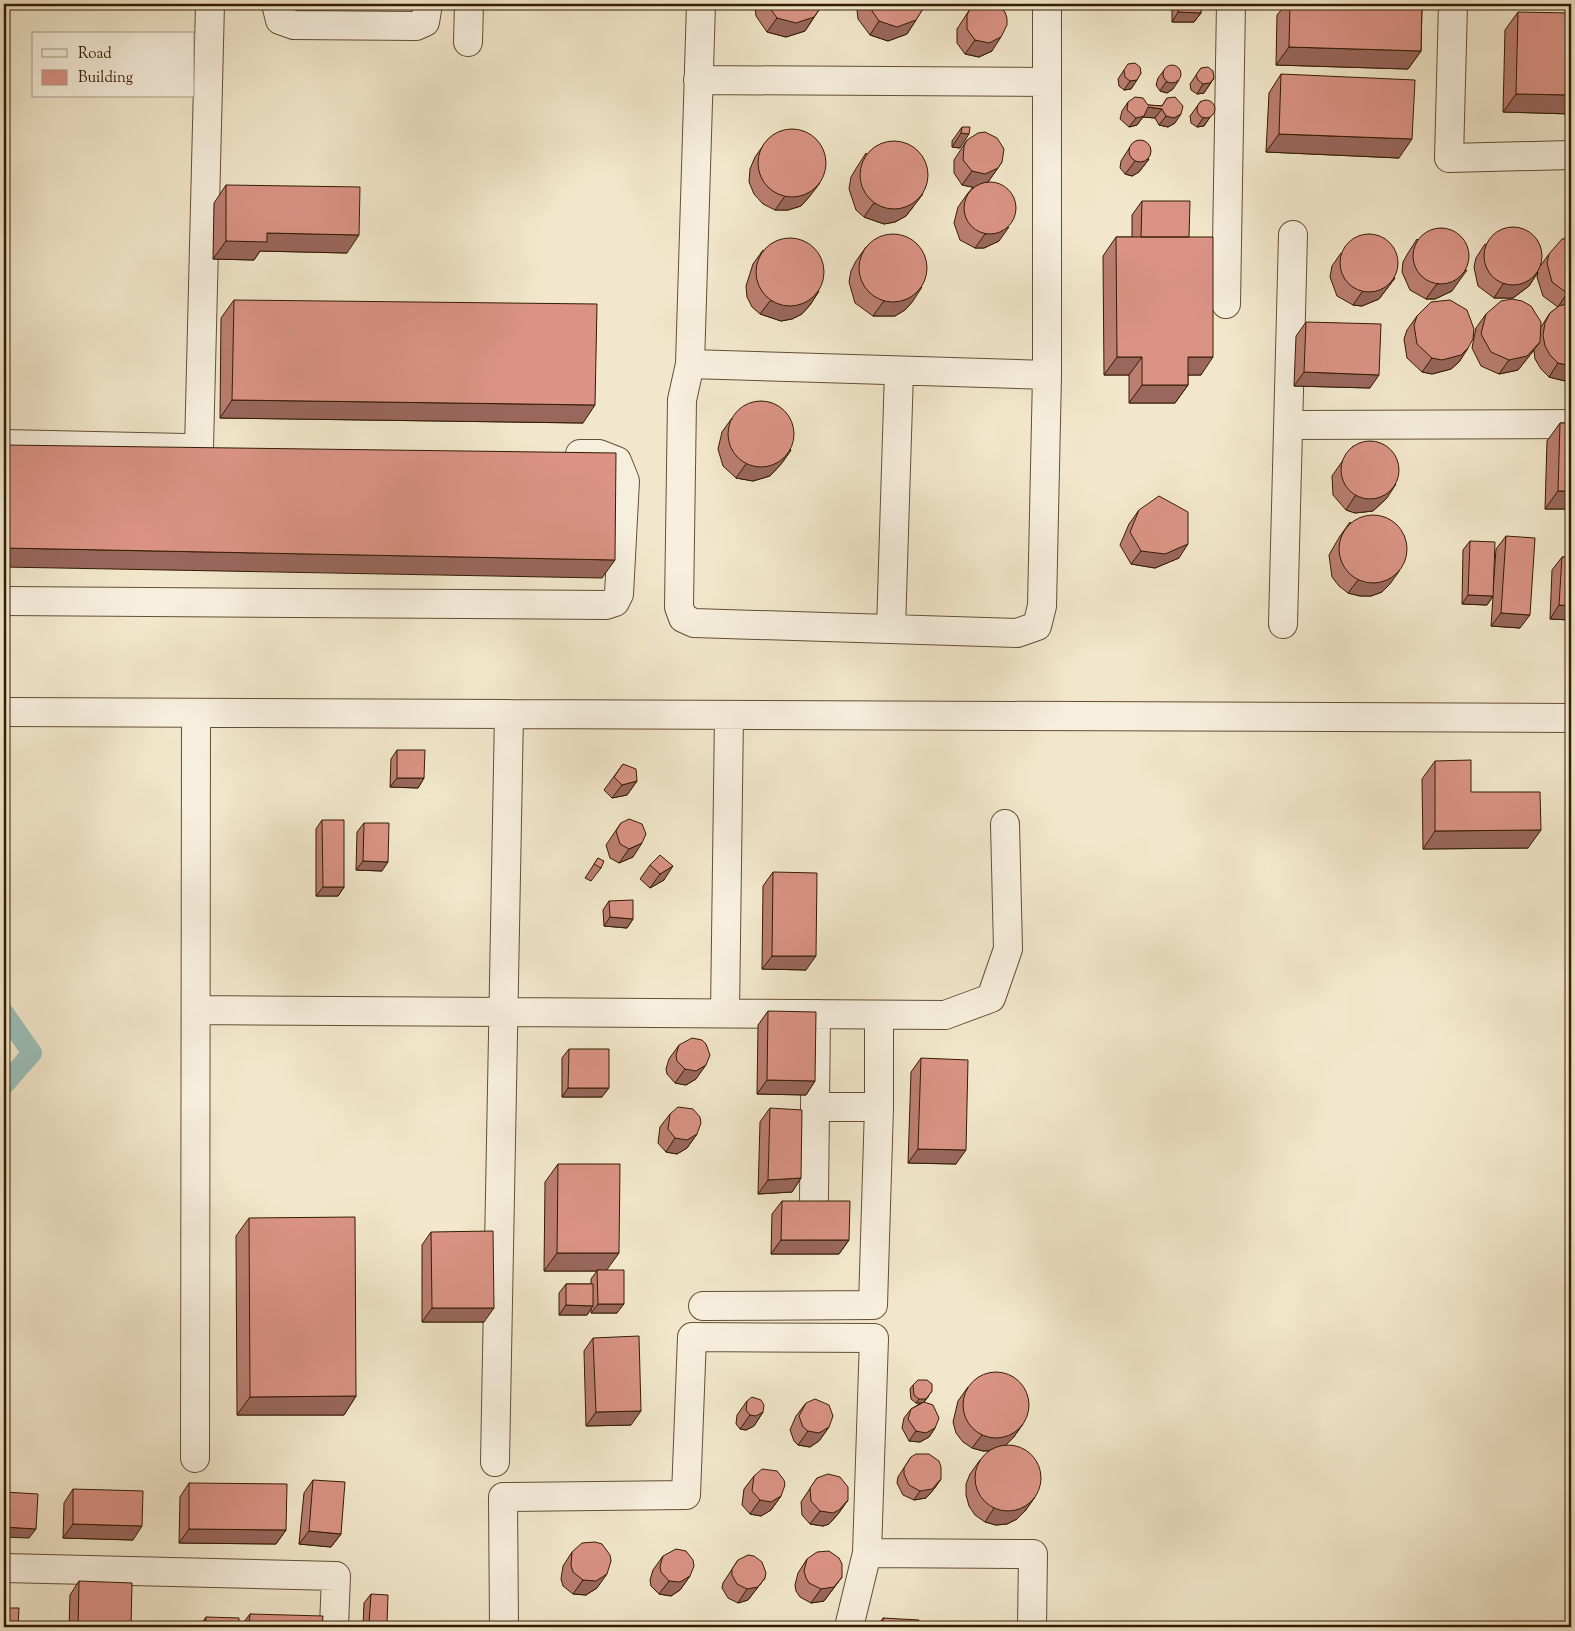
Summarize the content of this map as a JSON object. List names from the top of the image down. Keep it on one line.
{"legend":["Road","Building"]}
